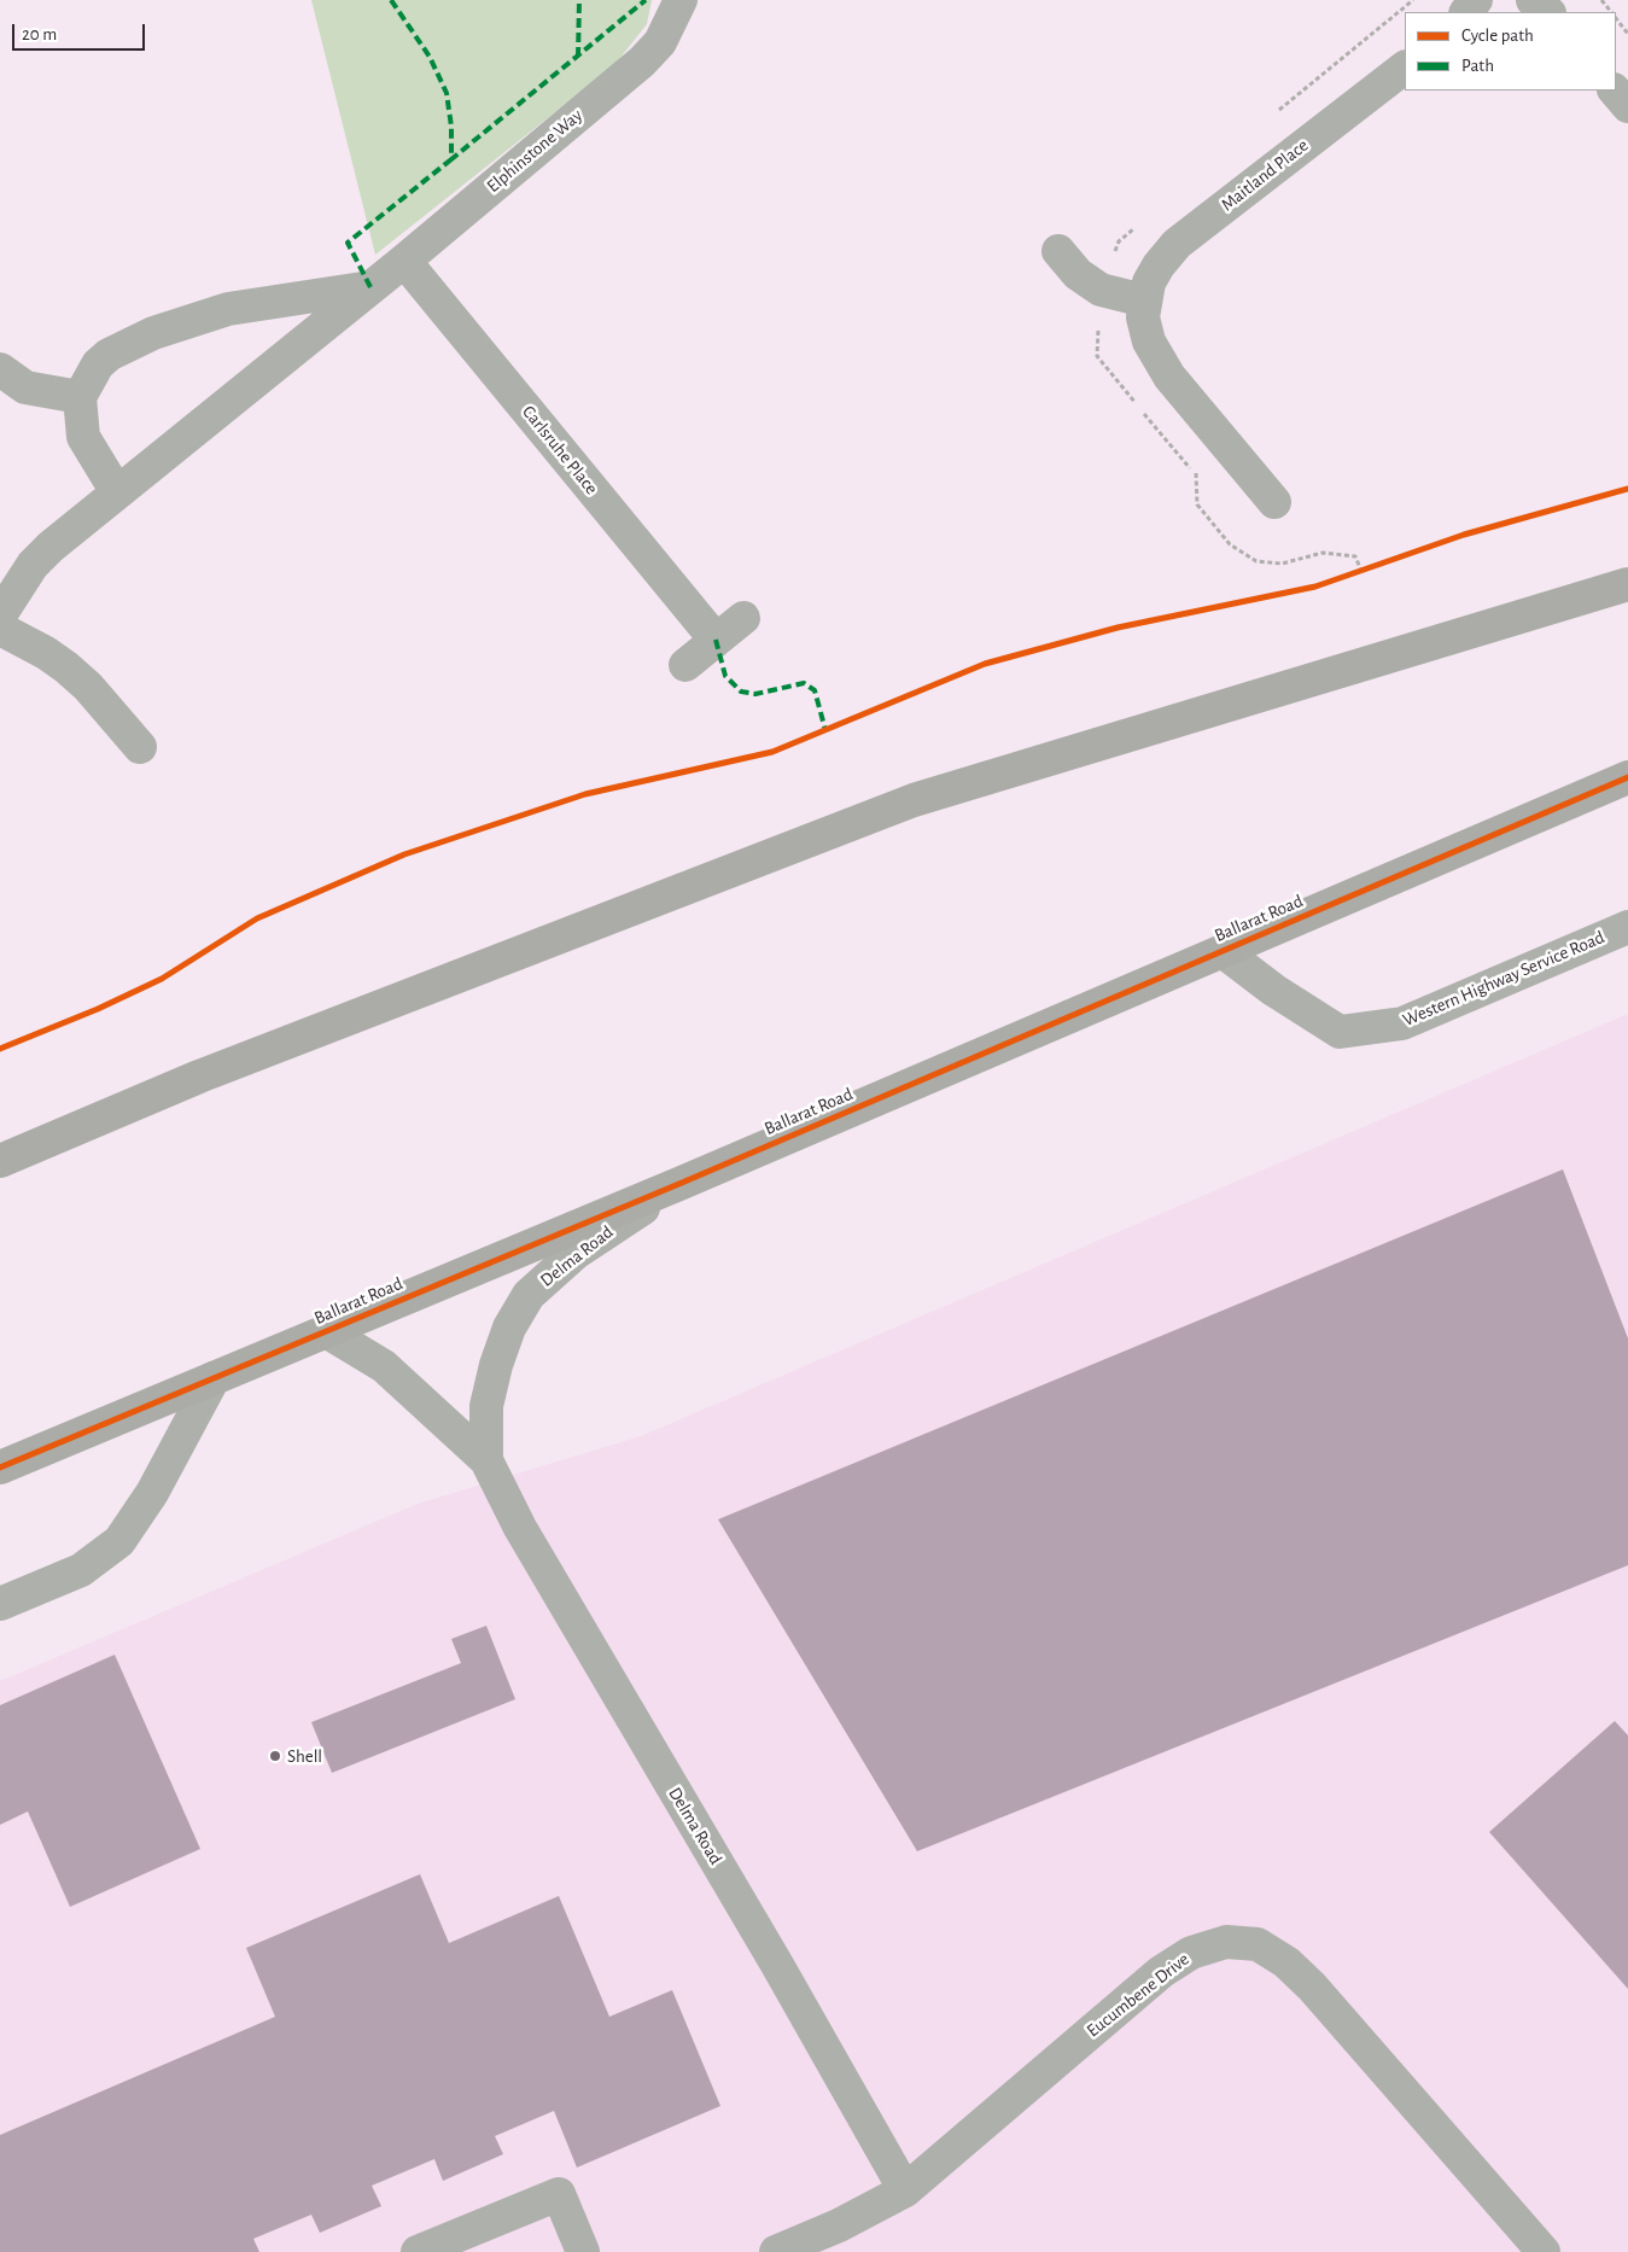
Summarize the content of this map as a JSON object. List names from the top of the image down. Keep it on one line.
{"streets":{"highway":["Ballarat Road"],"street":["Elphinstone Way","Maitland Place","Carlsruhe Place","Western Highway Service Road","Delma Road","Eucumbene Drive"]},"crossings":[["Elphinstone Way","Carlsruhe Place"],["Ballarat Road","Western Highway Service Road"],["Ballarat Road","Delma Road"],["Delma Road","Eucumbene Drive"]],"places":["Shell"],"legend":["Cycle path","Path"],"scale_bar":"20 m"}
